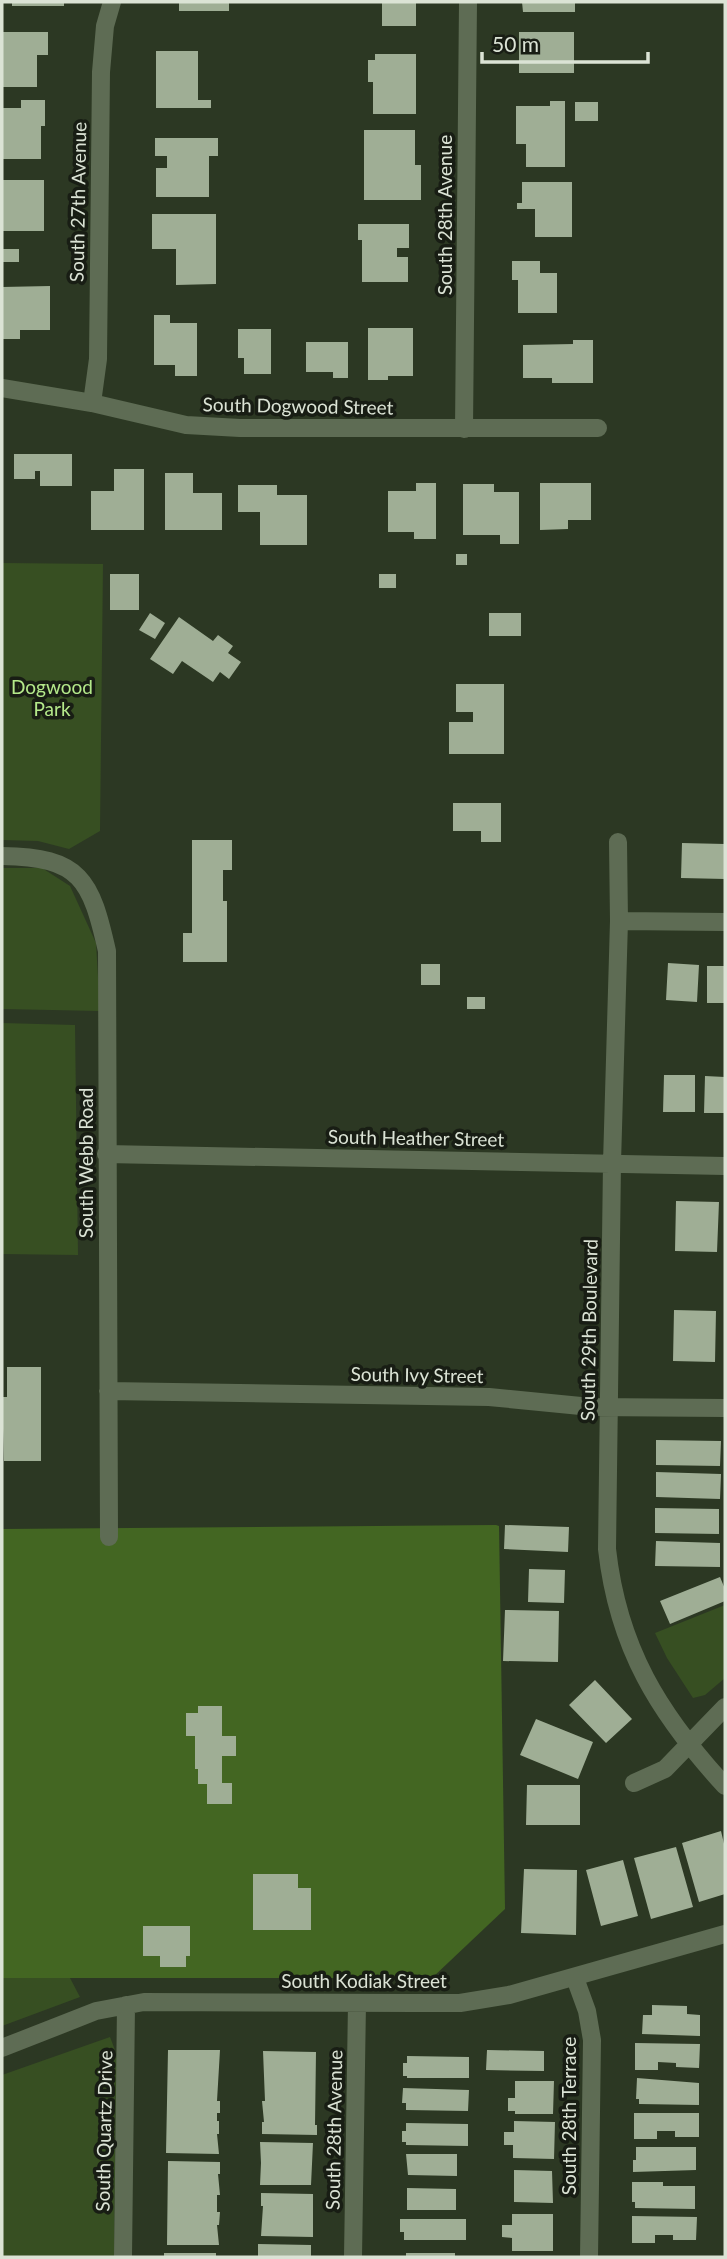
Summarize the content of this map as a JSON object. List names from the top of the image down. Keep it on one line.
{"streets":{"street":["South 27th Avenue","South 28th Avenue","South Dogwood Street","South Heather Street","South Webb Road","South 29th Boulevard","South Ivy Street","South Kodiak Street","South 28th Terrace","South Quartz Drive"]},"crossings":[["South 27th Avenue","South Dogwood Street"],["South 28th Avenue","South Dogwood Street"],["South 28th Avenue","South Kodiak Street"],["South Heather Street","South Webb Road"],["South Heather Street","South 29th Boulevard"],["South Webb Road","South Ivy Street"],["South 29th Boulevard","South Ivy Street"],["South Kodiak Street","South 28th Terrace"],["South Kodiak Street","South Quartz Drive"]],"parks":["Dogwood Park"],"scale_bar":"50 m"}
